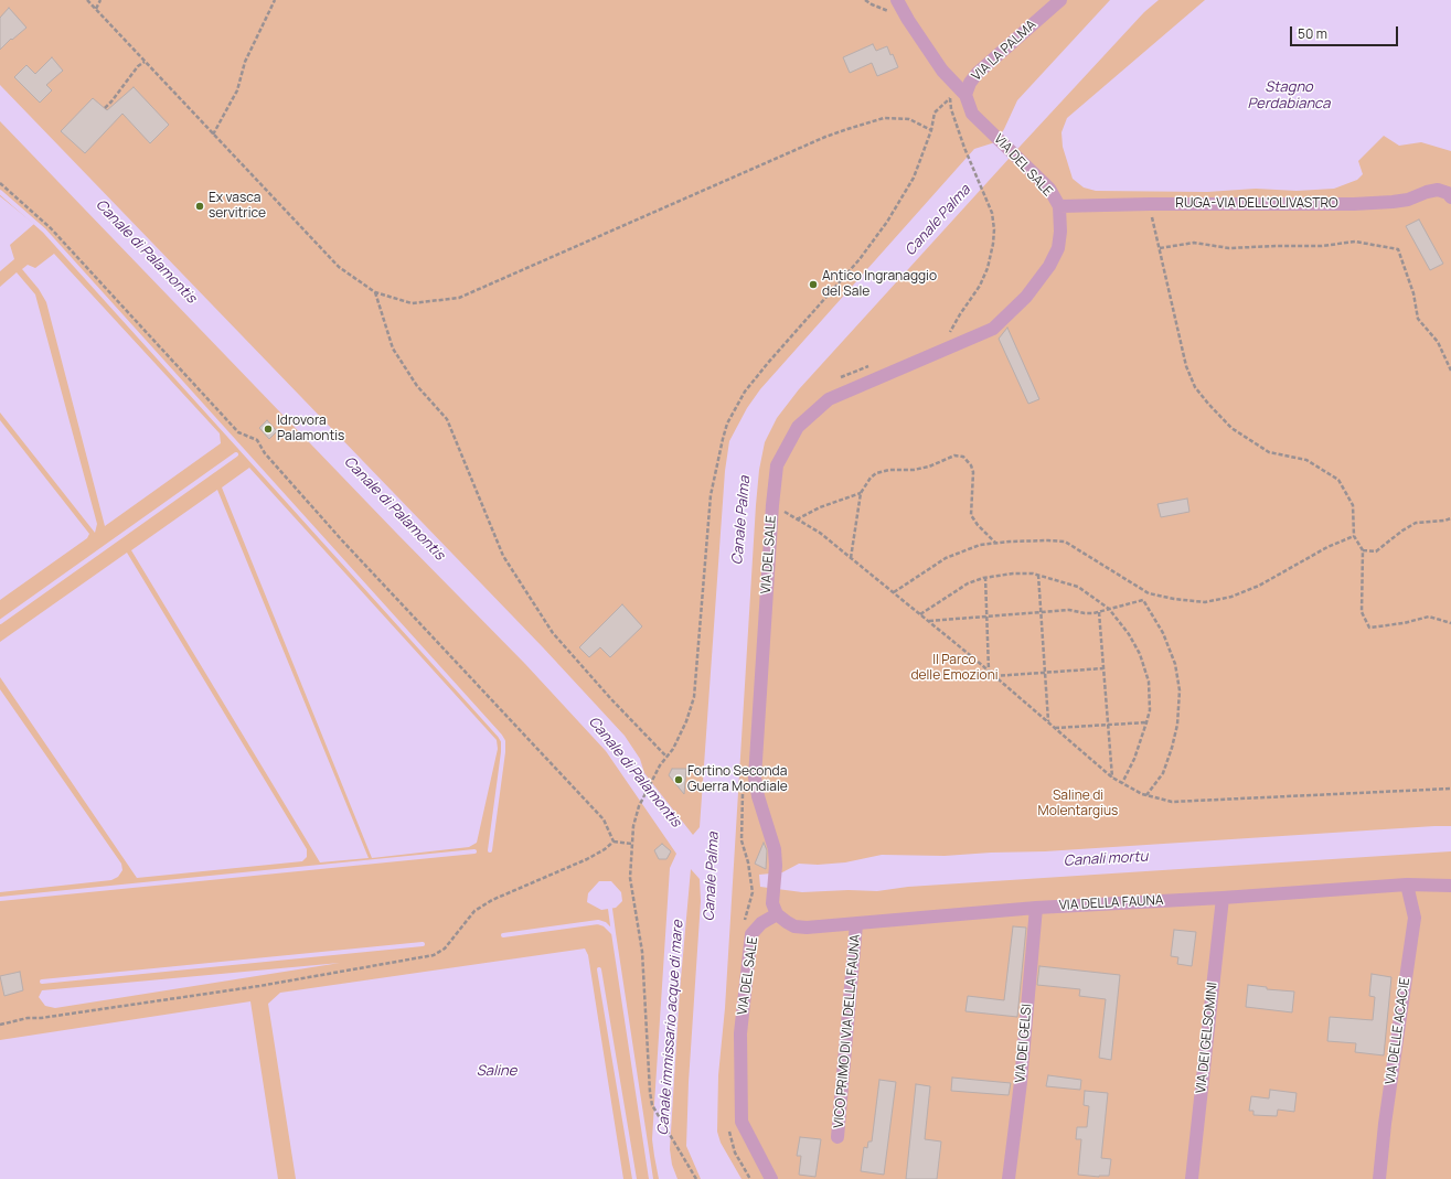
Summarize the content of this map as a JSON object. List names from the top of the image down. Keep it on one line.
{"streets":{"street":["VIA LA PALMA","VIA DEL SALE","RUGA-VIA DELL'OLIVASTRO","VIA DELLA FAUNA","VICO PRIMO DI VIA DELLA FAUNA","VIA DELLE ACACIE","VIA DEI GELSOMINI","VIA DEI GELSI"]},"crossings":[["VIA LA PALMA","VIA DEL SALE"],["VIA DEL SALE","RUGA-VIA DELL'OLIVASTRO"],["VIA DEL SALE","VIA DELLA FAUNA"],["VIA DELLA FAUNA","VICO PRIMO DI VIA DELLA FAUNA"],["VIA DELLA FAUNA","VIA DELLE ACACIE"],["VIA DELLA FAUNA","VIA DEI GELSOMINI"],["VIA DELLA FAUNA","VIA DEI GELSI"]],"water":["Stagno Perdabianca","Canale Palma","Canale di Palamontis","Canali mortu","Canale immissario acque di mare","Saline"],"parks":["Il Parco delle Emozioni","Saline di Molentargius"],"places":["Ex vasca servitrice","Antico Ingranaggio del Sale","Idrovora Palamontis","Fortino Seconda Guerra Mondiale"],"scale_bar":"50 m"}
